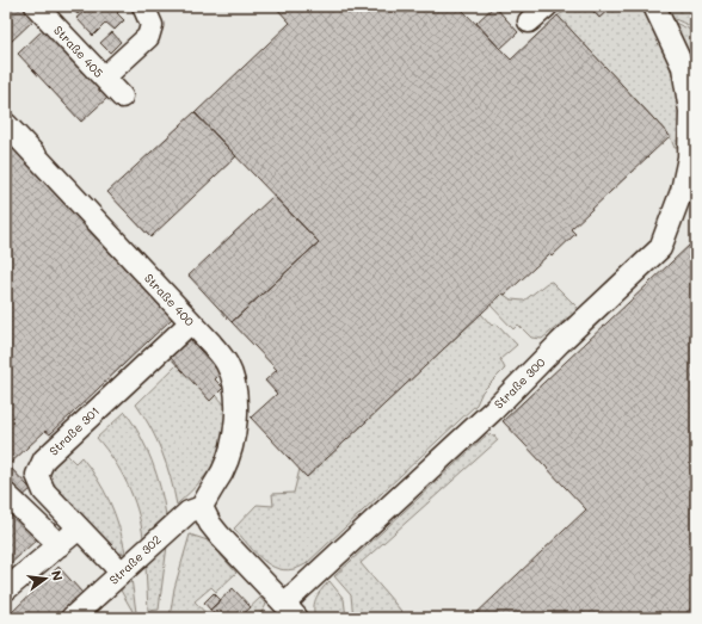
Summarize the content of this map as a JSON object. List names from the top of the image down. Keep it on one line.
{"streets":{"street":["Straße 405","Straße 400","Straße 300","Straße 301","Straße 302"]},"crossings":[["Straße 400","Straße 300"],["Straße 400","Straße 301"],["Straße 400","Straße 302"],["Straße 300","Straße 302"],["Straße 301","Straße 302"]],"north":"right"}
